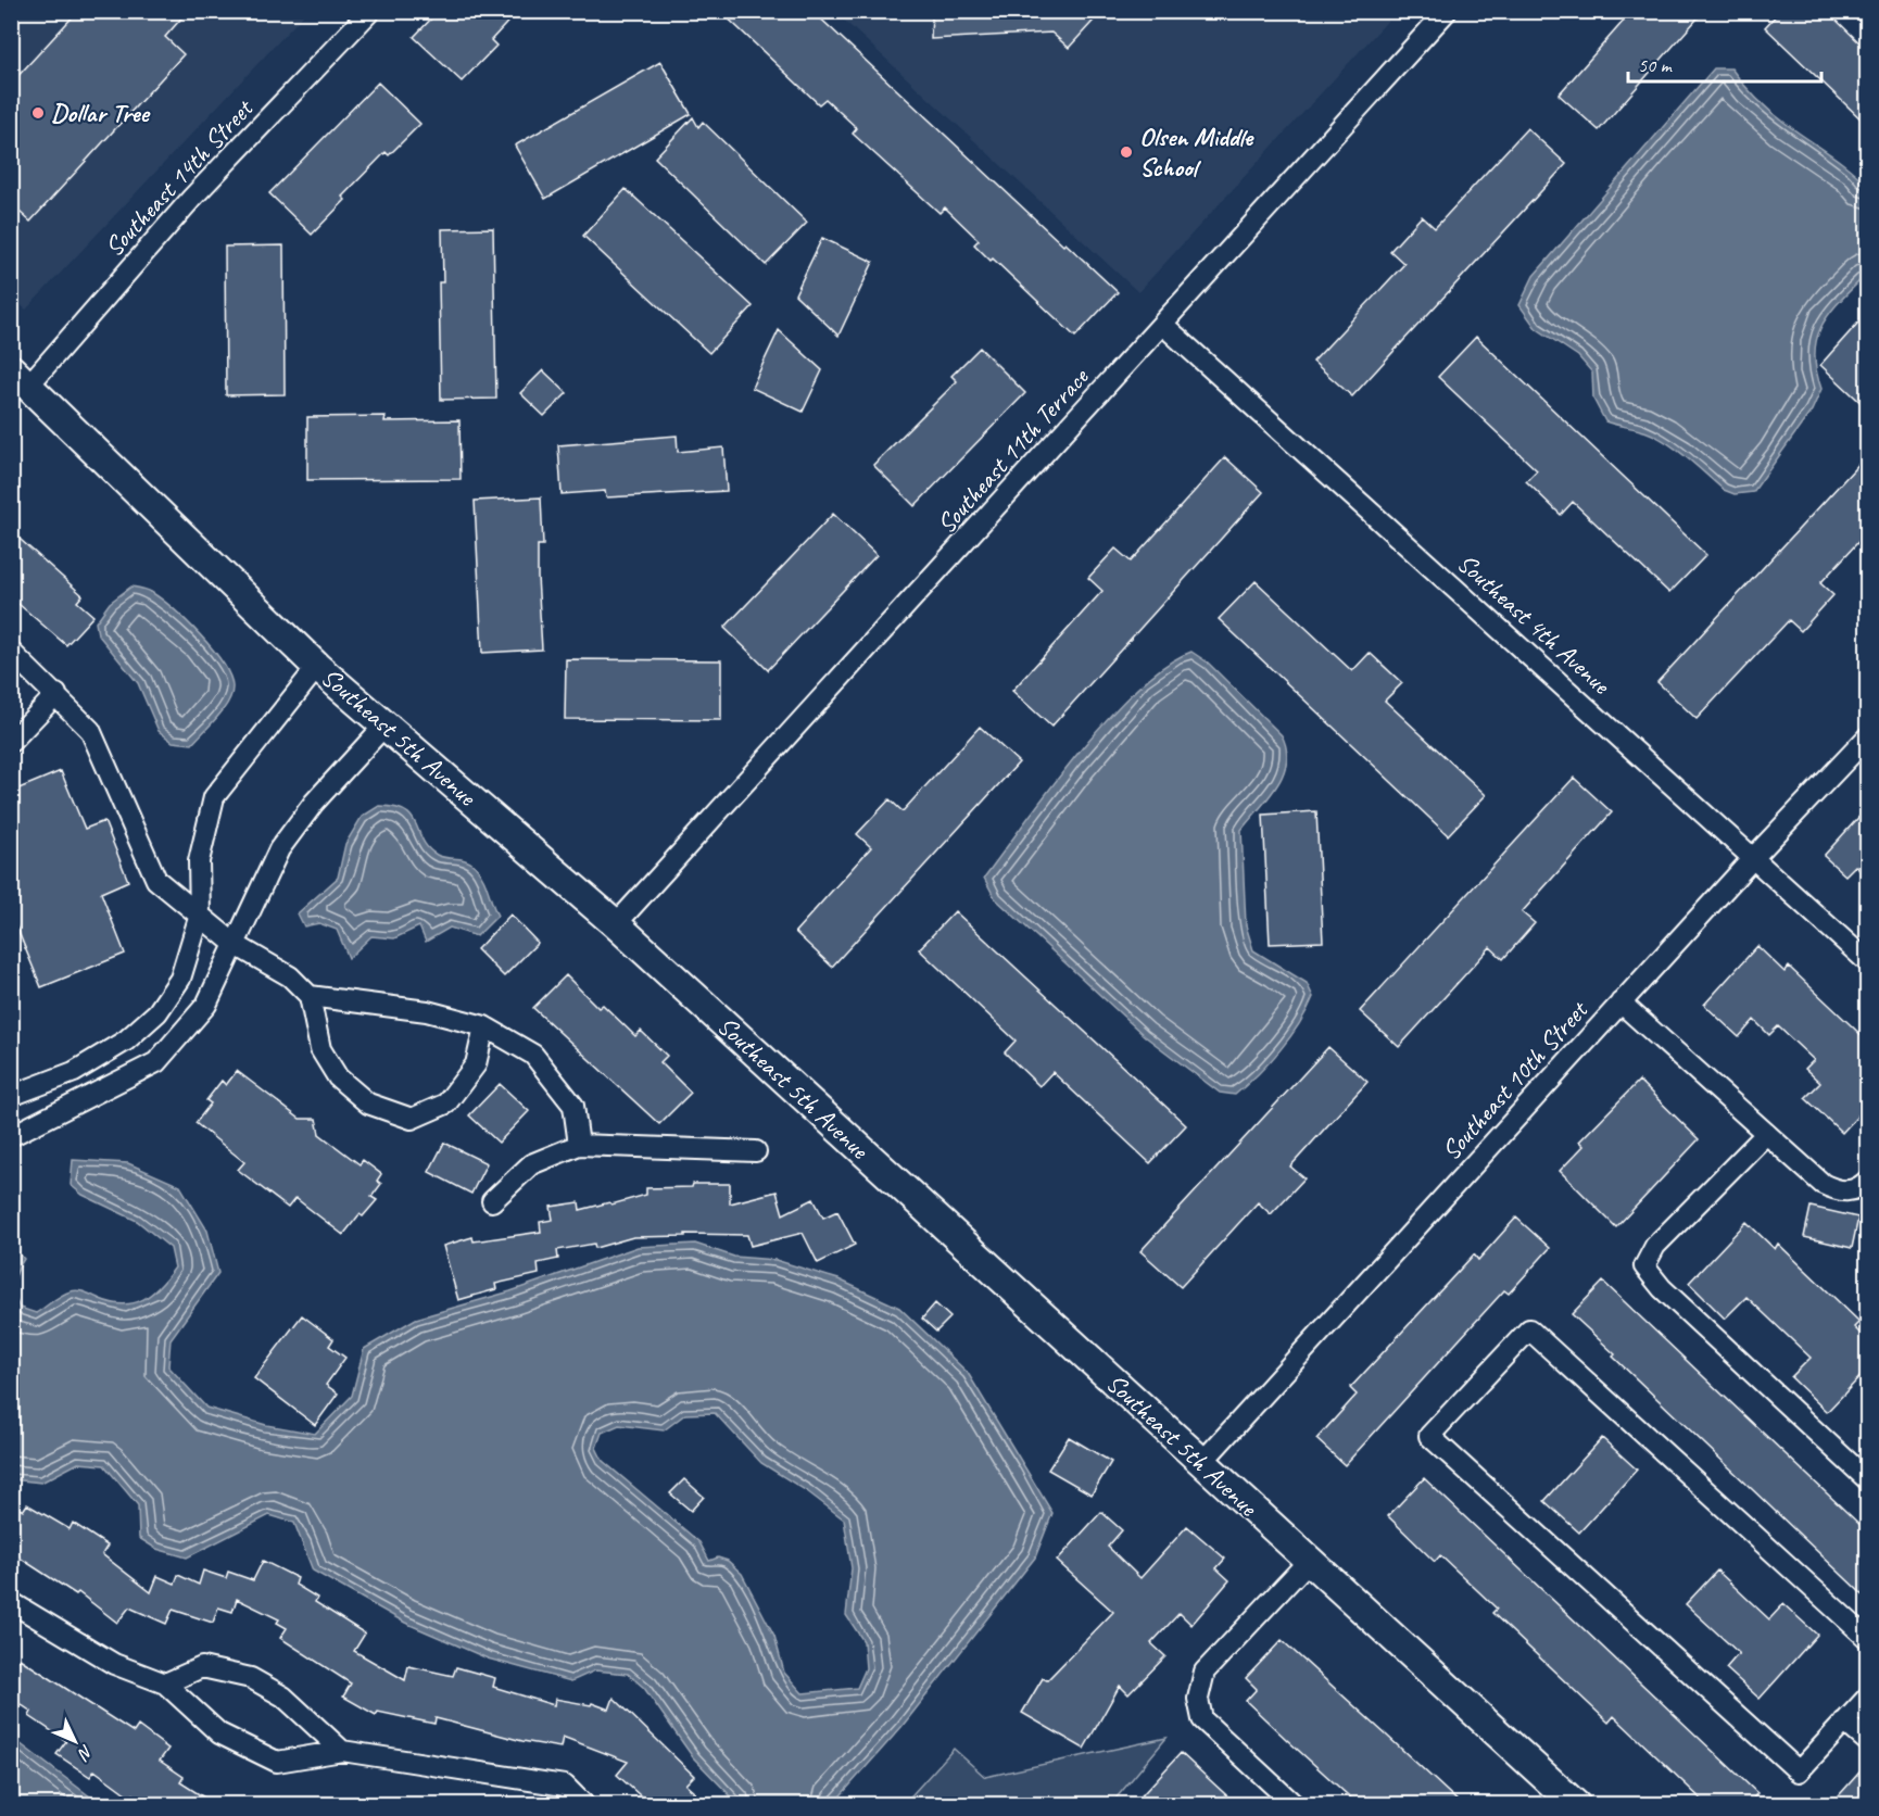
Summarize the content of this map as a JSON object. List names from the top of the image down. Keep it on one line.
{"streets":{"street":["Southeast 14th Street","Southeast 11th Terrace","Southeast 4th Avenue","Southeast 5th Avenue","Southeast 10th Street"]},"crossings":[["Southeast 14th Street","Southeast 5th Avenue"],["Southeast 11th Terrace","Southeast 4th Avenue"],["Southeast 11th Terrace","Southeast 5th Avenue"],["Southeast 4th Avenue","Southeast 10th Street"],["Southeast 5th Avenue","Southeast 10th Street"]],"places":["Dollar Tree","Olsen Middle School"],"scale_bar":"50 m","north":"bottom right"}
